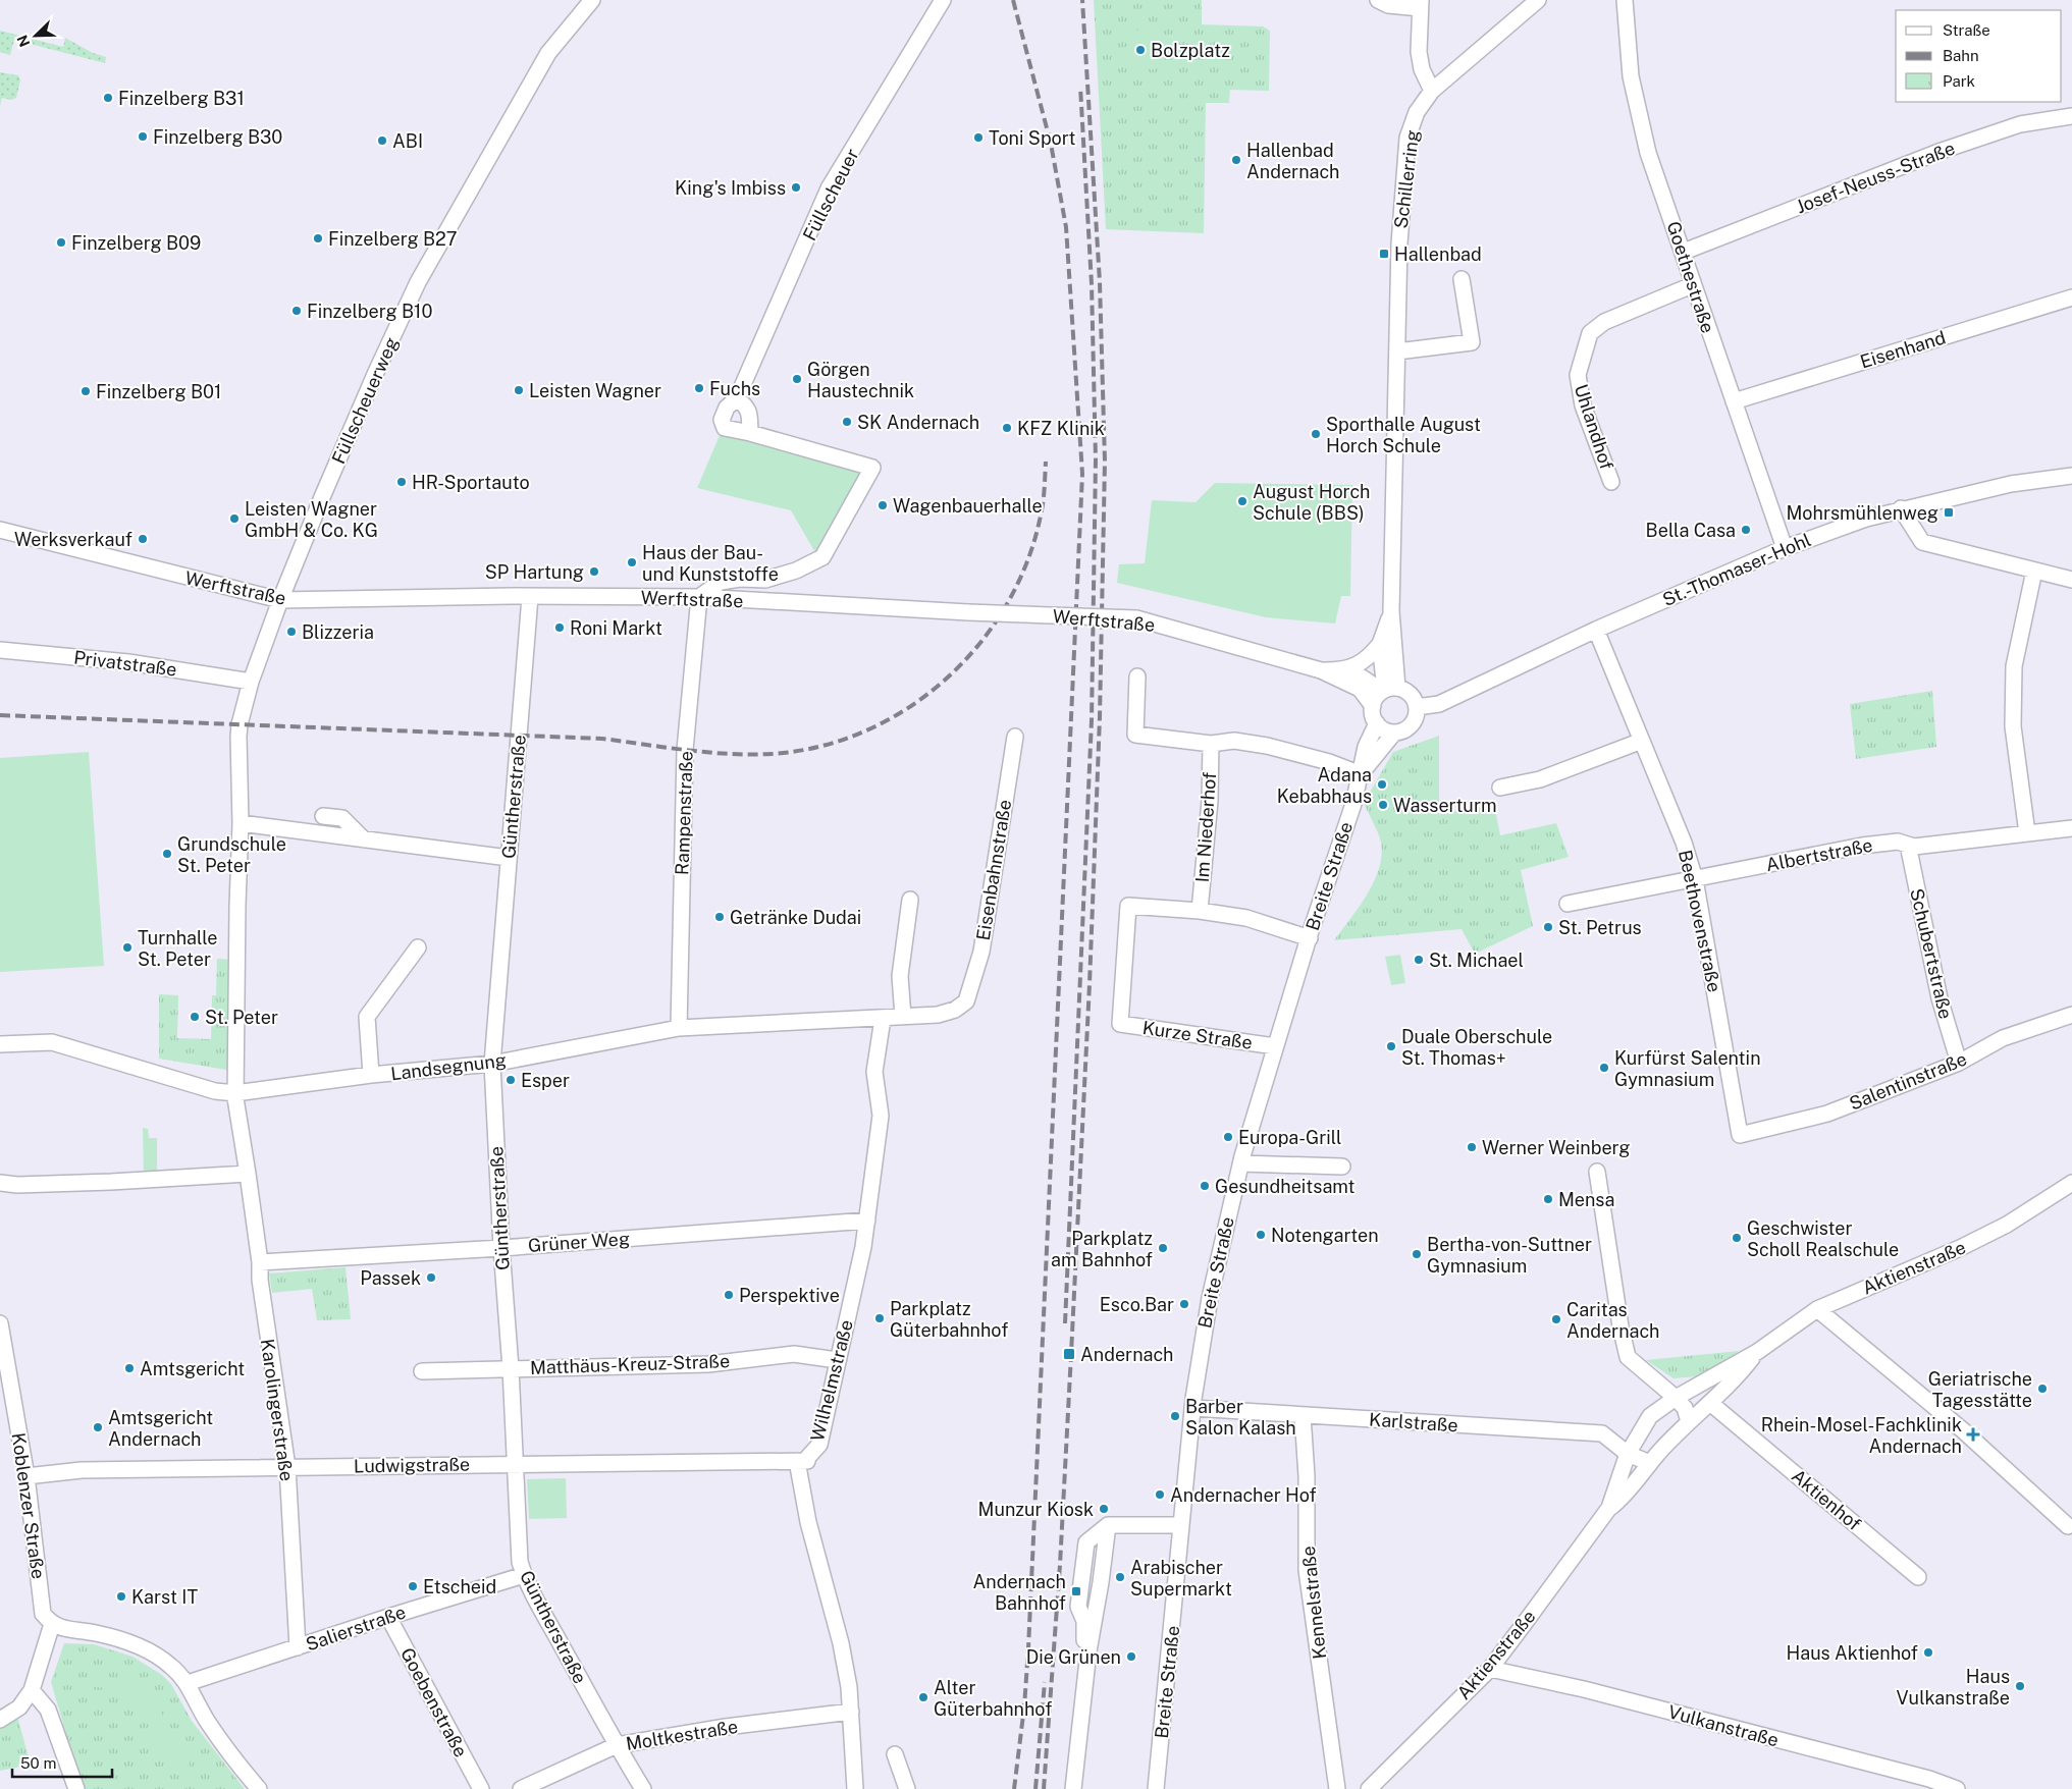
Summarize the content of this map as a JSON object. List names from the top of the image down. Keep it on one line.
{"streets":{"street":["Josef-Neuss-Straße","Schillerring","Füllscheuer","Goethestraße","Eisenhand","Füllscheuerweg","Uhlandhof","St.-Thomaser-Hohl","Werftstraße","Privatstraße","Güntherstraße","Rampenstraße","Im Niederhof","Albertstraße","Eisenbahnstraße","Breite Straße","Beethovenstraße","Schubertstraße","Kurze Straße","Landsegnung","Salentinstraße","Grüner Weg","Aktienstraße","Matthäus-Kreuz-Straße","Wilhelmstraße","Karolingerstraße","Karlstraße","Ludwigstraße","Aktienhof","Koblenzer Straße","Kennelstraße","Salierstraße","Goebenstraße","Vulkanstraße","Moltkestraße"]},"crossings":[["Josef-Neuss-Straße","Goethestraße"],["Schillerring","St.-Thomaser-Hohl"],["Schillerring","Werftstraße"],["Schillerring","Breite Straße"],["Füllscheuer","Werftstraße"],["Füllscheuer","Rampenstraße"],["Goethestraße","Eisenhand"],["Goethestraße","Uhlandhof"],["Goethestraße","St.-Thomaser-Hohl"],["Füllscheuerweg","Werftstraße"],["Füllscheuerweg","Karolingerstraße"],["St.-Thomaser-Hohl","Werftstraße"],["St.-Thomaser-Hohl","Breite Straße"],["St.-Thomaser-Hohl","Beethovenstraße"],["Werftstraße","Güntherstraße"],["Werftstraße","Rampenstraße"],["Werftstraße","Breite Straße"],["Werftstraße","Karolingerstraße"],["Privatstraße","Karolingerstraße"],["Güntherstraße","Landsegnung"],["Güntherstraße","Grüner Weg"],["Güntherstraße","Matthäus-Kreuz-Straße"],["Güntherstraße","Ludwigstraße"],["Güntherstraße","Salierstraße"],["Güntherstraße","Moltkestraße"],["Rampenstraße","Landsegnung"],["Im Niederhof","Kurze Straße"],["Albertstraße","Beethovenstraße"],["Albertstraße","Schubertstraße"],["Eisenbahnstraße","Landsegnung"],["Breite Straße","Kurze Straße"],["Breite Straße","Karlstraße"],["Beethovenstraße","Salentinstraße"],["Schubertstraße","Salentinstraße"],["Landsegnung","Wilhelmstraße"],["Landsegnung","Karolingerstraße"],["Grüner Weg","Wilhelmstraße"],["Grüner Weg","Karolingerstraße"],["Aktienstraße","Karlstraße"],["Aktienstraße","Aktienhof"],["Aktienstraße","Vulkanstraße"],["Matthäus-Kreuz-Straße","Wilhelmstraße"],["Wilhelmstraße","Ludwigstraße"],["Wilhelmstraße","Moltkestraße"],["Karolingerstraße","Ludwigstraße"],["Karolingerstraße","Salierstraße"],["Karlstraße","Kennelstraße"],["Ludwigstraße","Koblenzer Straße"],["Salierstraße","Goebenstraße"]],"places":{"other":["Bolzplatz","Finzelberg B31","Finzelberg B30","Toni Sport","ABI","Hallenbad Andernach","King's Imbiss","Finzelberg B27","Finzelberg B09","Finzelberg B10","Görgen Haustechnik","Fuchs","Leisten Wagner","Finzelberg B01","SK Andernach","KFZ Klinik","Sporthalle August Horch Schule","HR-Sportauto","August Horch Schule (BBS)","Wagenbauerhalle","Leisten Wagner GmbH & Co. KG","Bella Casa","Werksverkauf","Haus der Bau- und Kunststoffe","SP Hartung","Roni Markt","Blizzeria","Adana Kebabhaus","Wasserturm","Grundschule St. Peter","Getränke Dudai","St. Petrus","Turnhalle St. Peter","St. Michael","St. Peter","Duale Oberschule St. Thomas+","Kurfürst Salentin Gymnasium","Esper","Europa-Grill","Werner Weinberg","Gesundheitsamt","Mensa","Notengarten","Geschwister Scholl Realschule","Parkplatz am Bahnhof","Bertha-von-Suttner Gymnasium","Passek","Perspektive","Esco.Bar","Parkplatz Güterbahnhof","Caritas Andernach","Amtsgericht","Geriatrische Tagesstätte","Barber Salon Kalash","Amtsgericht Andernach","Andernacher Hof","Munzur Kiosk","Arabischer Supermarkt","Etscheid","Karst IT","Haus Aktienhof","Die Grünen","Haus Vulkanstraße","Alter Güterbahnhof"],"transit":["Hallenbad","Mohrsmühlenweg","Andernach","Andernach Bahnhof"],"health":["Rhein-Mosel-Fachklinik Andernach"]},"legend":["Straße","Bahn","Park"],"scale_bar":"50 m","north":"bottom left"}
